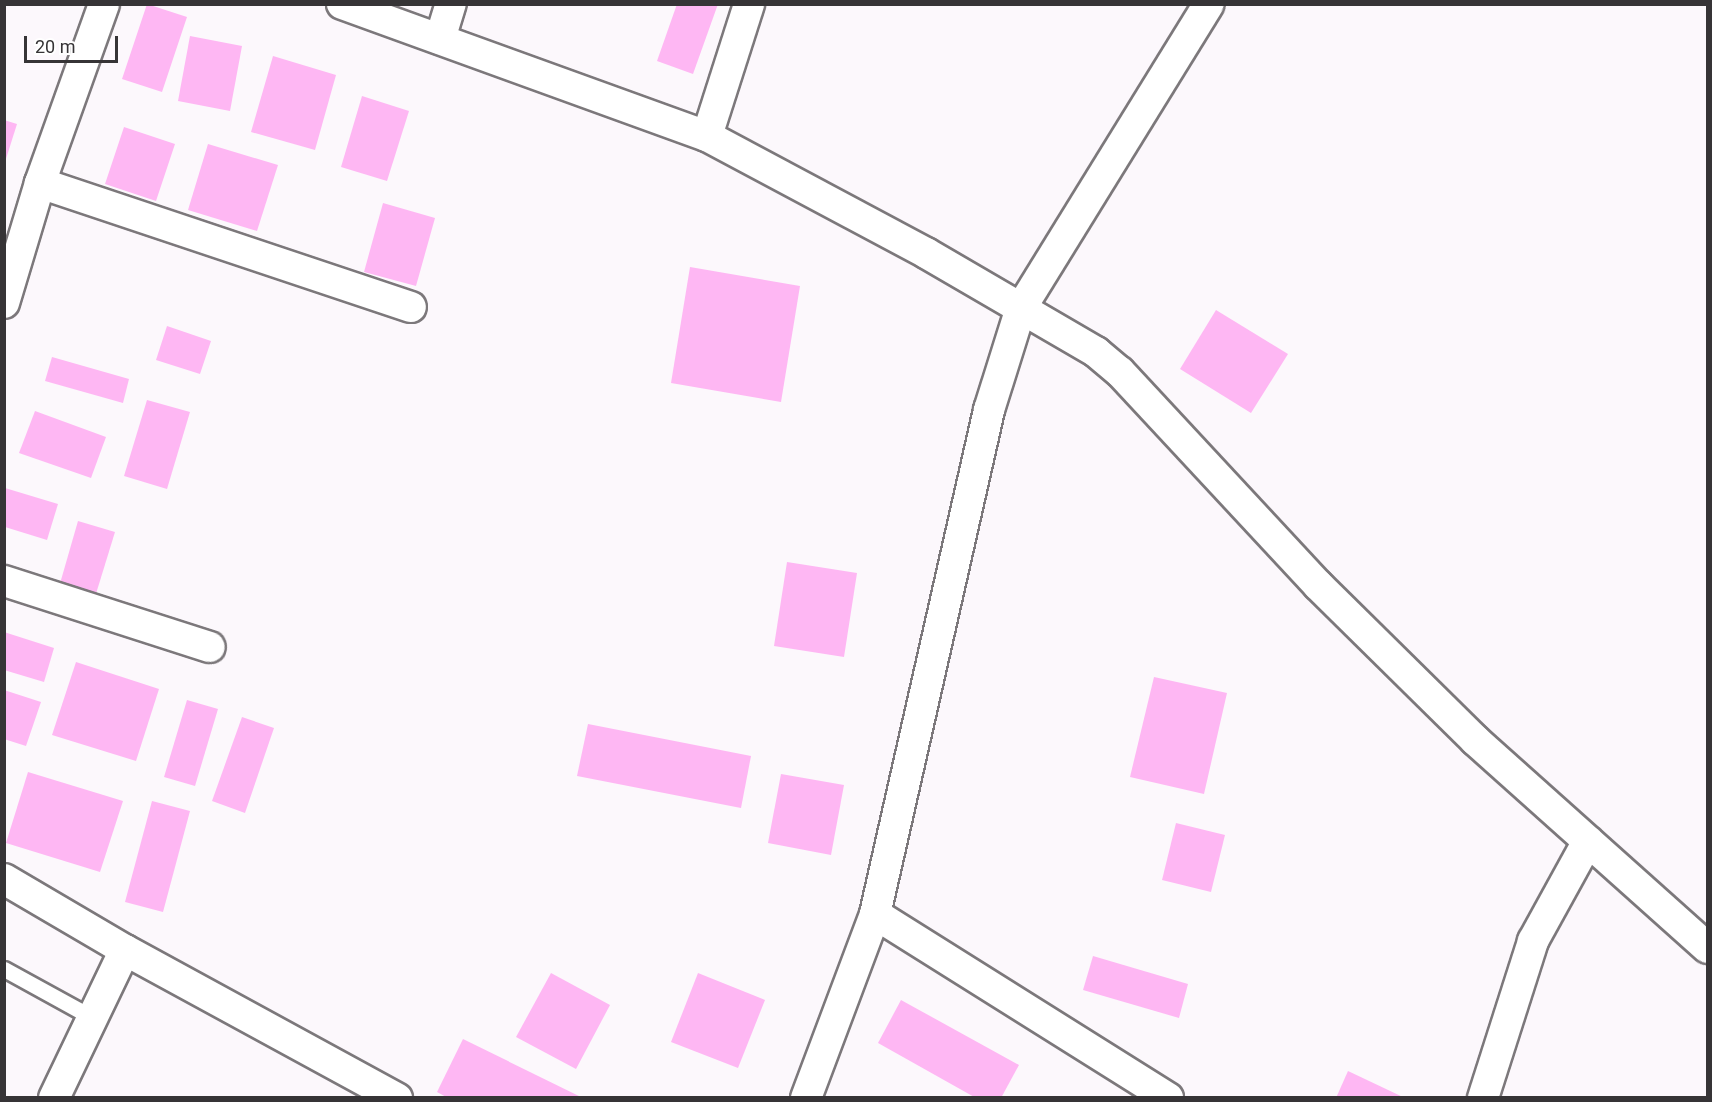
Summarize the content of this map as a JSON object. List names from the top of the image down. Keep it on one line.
{"scale_bar":"20 m"}
